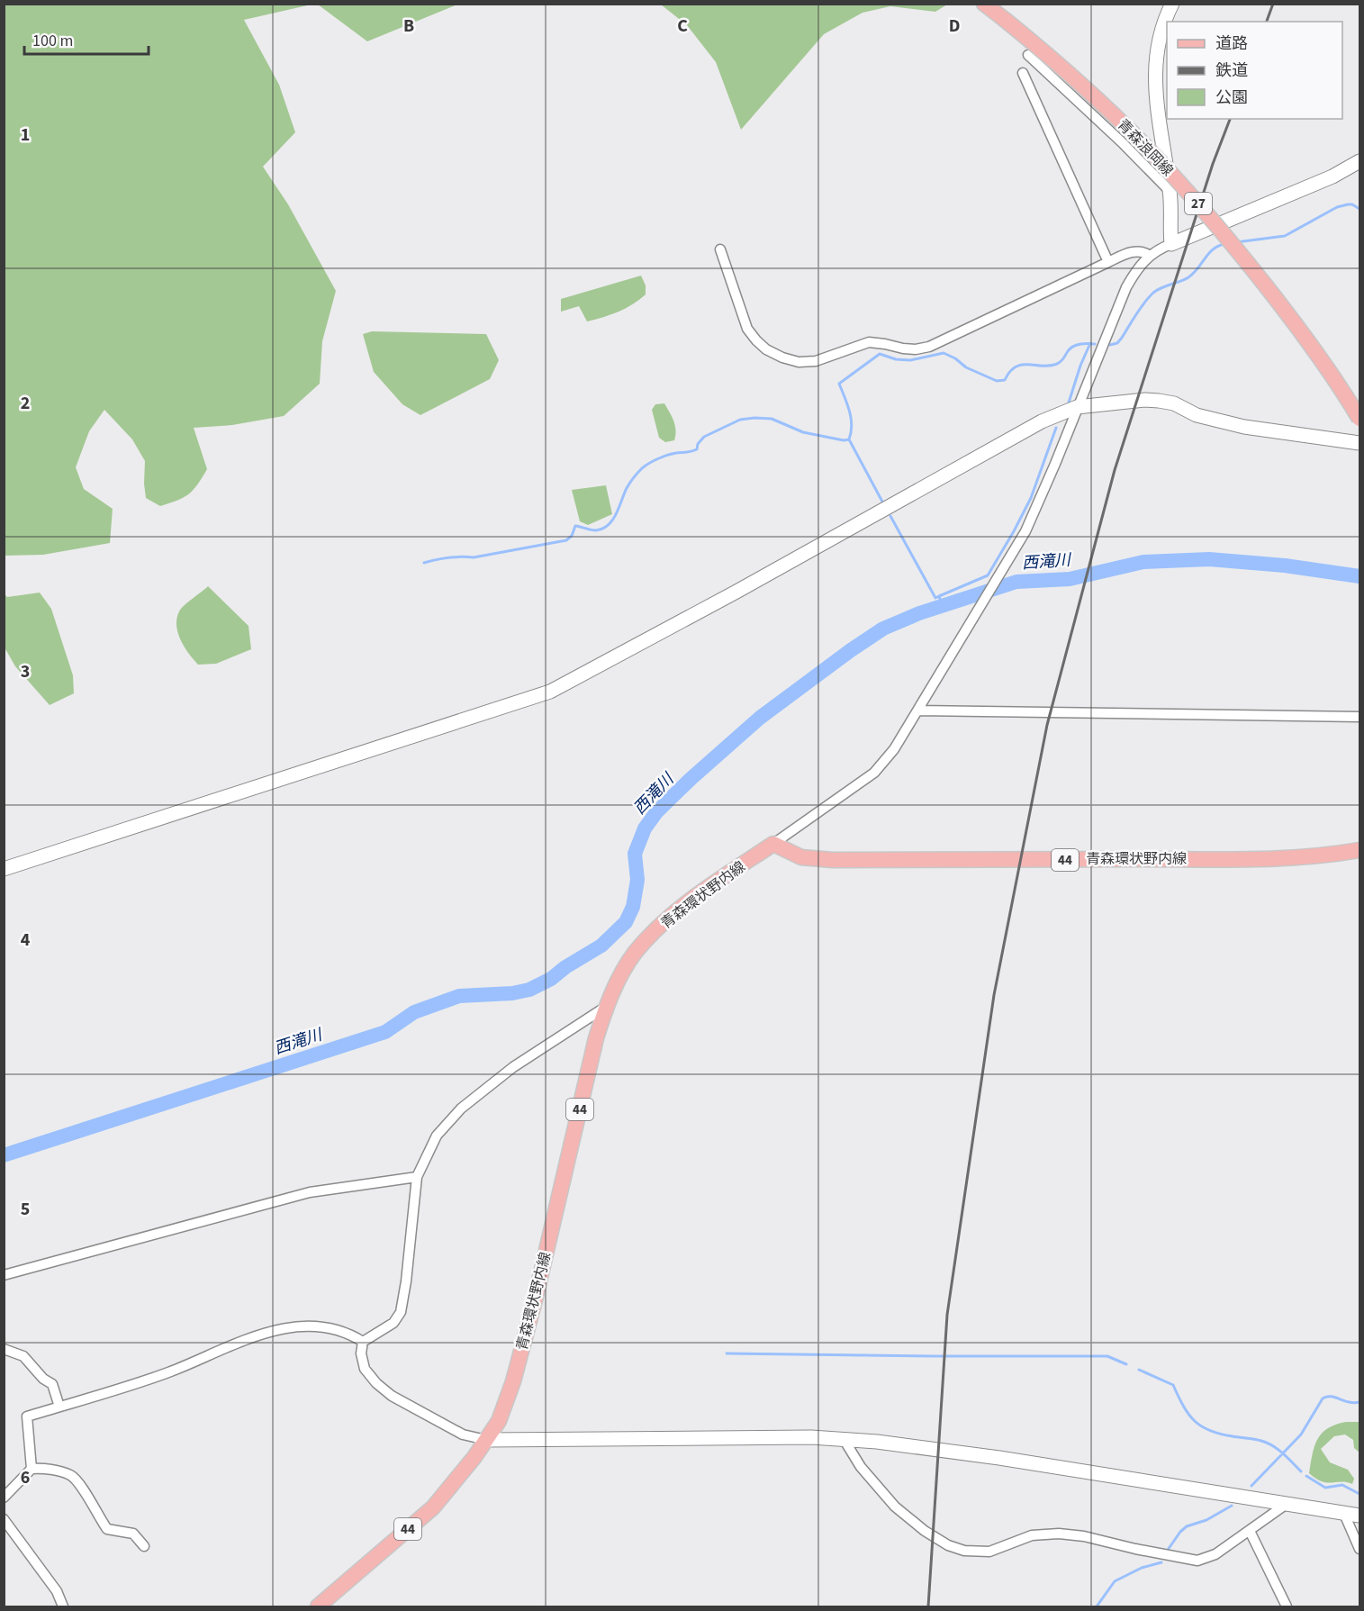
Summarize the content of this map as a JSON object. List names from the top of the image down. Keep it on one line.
{"streets":{"main road":["青森浪岡線","27","青森環状野内線","44"]},"water":["西滝川"],"legend":["道路","鉄道","公園"],"scale_bar":"100 m","grid":{"columns":["B","C","D"],"rows":["1","2","3","4","5","6"]}}
